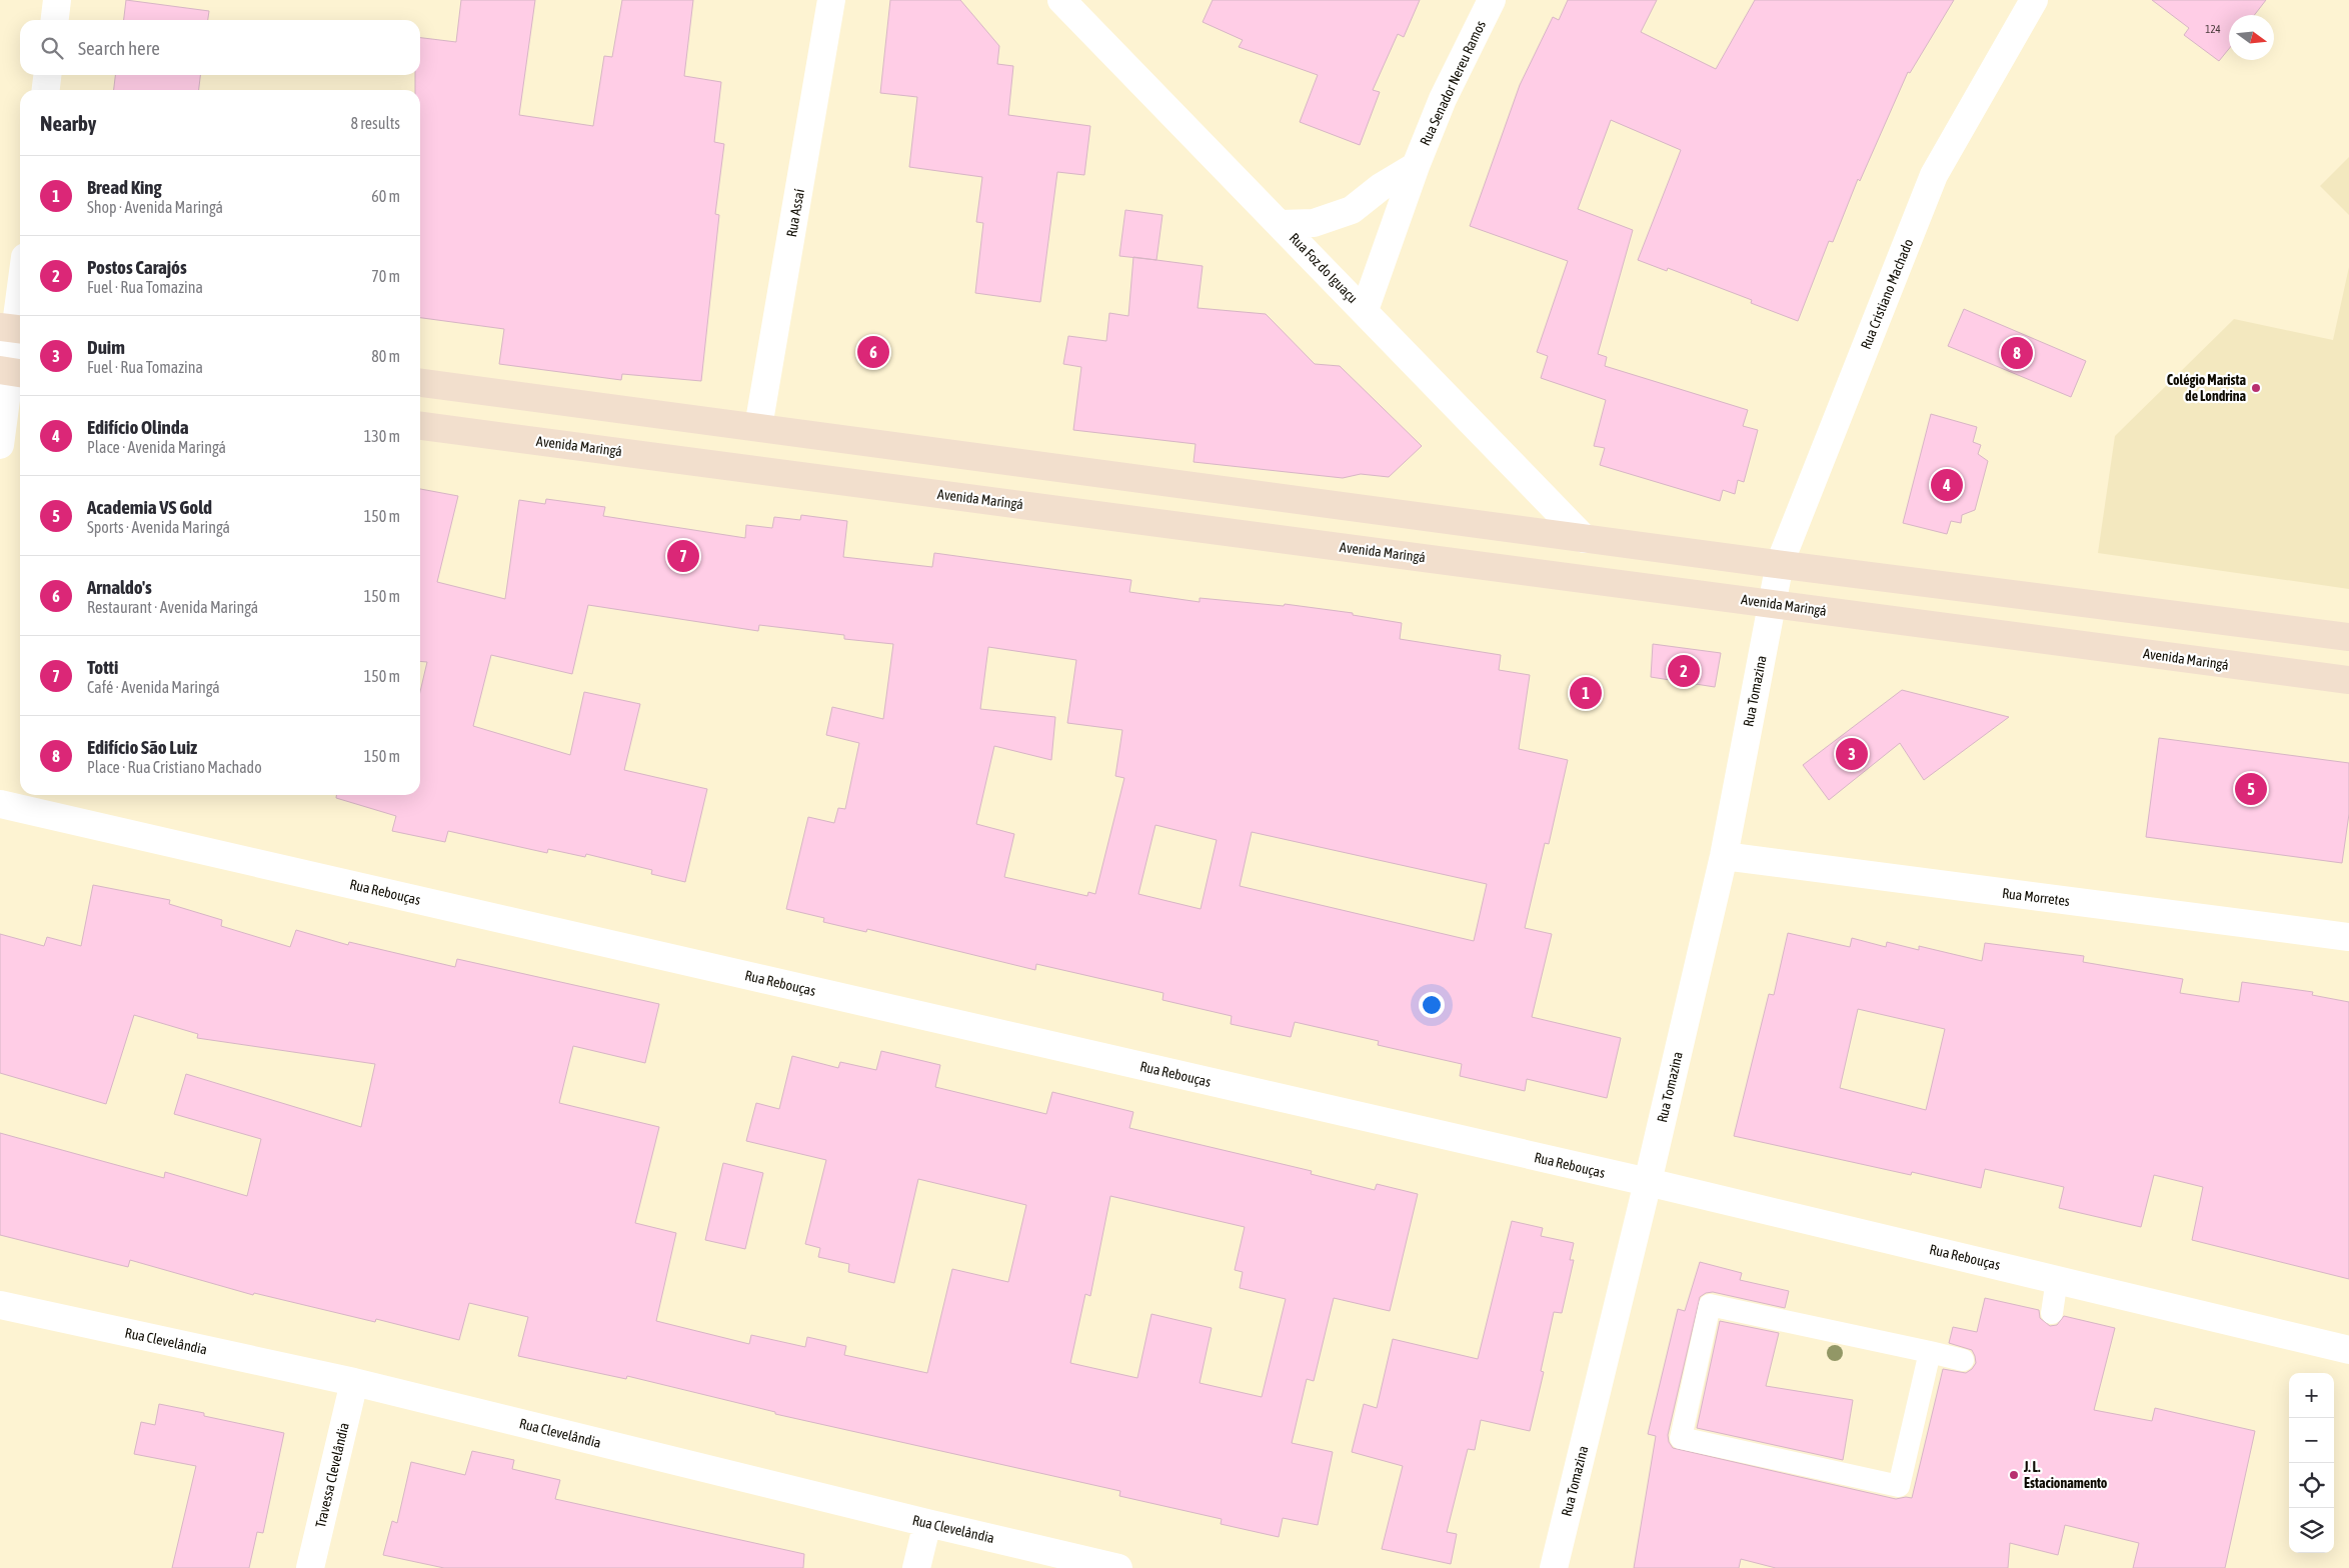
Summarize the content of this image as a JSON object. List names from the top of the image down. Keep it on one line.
{"streets":{"main road":["Avenida Maringá"],"street":["Rua Senador Nereu Ramos","Rua Assaí","Rua Foz do Iguaçu","Rua Cristiano Machado","Rua Tomazina","Rua Rebouças","Rua Morretes","Rua Clevelândia","Travessa Clevelândia"]},"crossings":[["Rua Senador Nereu Ramos","Rua Foz do Iguaçu"],["Rua Cristiano Machado","Avenida Maringá"],["Rua Cristiano Machado","Rua Tomazina"],["Avenida Maringá","Rua Tomazina"],["Rua Tomazina","Rua Rebouças"],["Rua Tomazina","Rua Morretes"],["Rua Clevelândia","Travessa Clevelândia"]],"places":["Colégio Marista de Londrina","J. L. Estacionamento"],"house_numbers":["124"],"north":"right","page":{"search":"Search here","heading":["Nearby","8 results"],"list":[{"mark":"1","name":"Bread King","note":"Shop · Avenida Maringá","value":"60 m"},{"mark":"2","name":"Postos Carajós","note":"Fuel · Rua Tomazina","value":"70 m"},{"mark":"3","name":"Duim","note":"Fuel · Rua Tomazina","value":"80 m"},{"mark":"4","name":"Edifício Olinda","note":"Place · Avenida Maringá","value":"130 m"},{"mark":"5","name":"Academia VS Gold","note":"Sports · Avenida Maringá","value":"150 m"},{"mark":"6","name":"Arnaldo's","note":"Restaurant · Avenida Maringá","value":"150 m"},{"mark":"7","name":"Totti","note":"Café · Avenida Maringá","value":"150 m"},{"mark":"8","name":"Edifício São Luiz","note":"Place · Rua Cristiano Machado","value":"150 m"}],"pins":["6","8","4","7","2","1","3","5"],"map_buttons":["+","−"]}}
